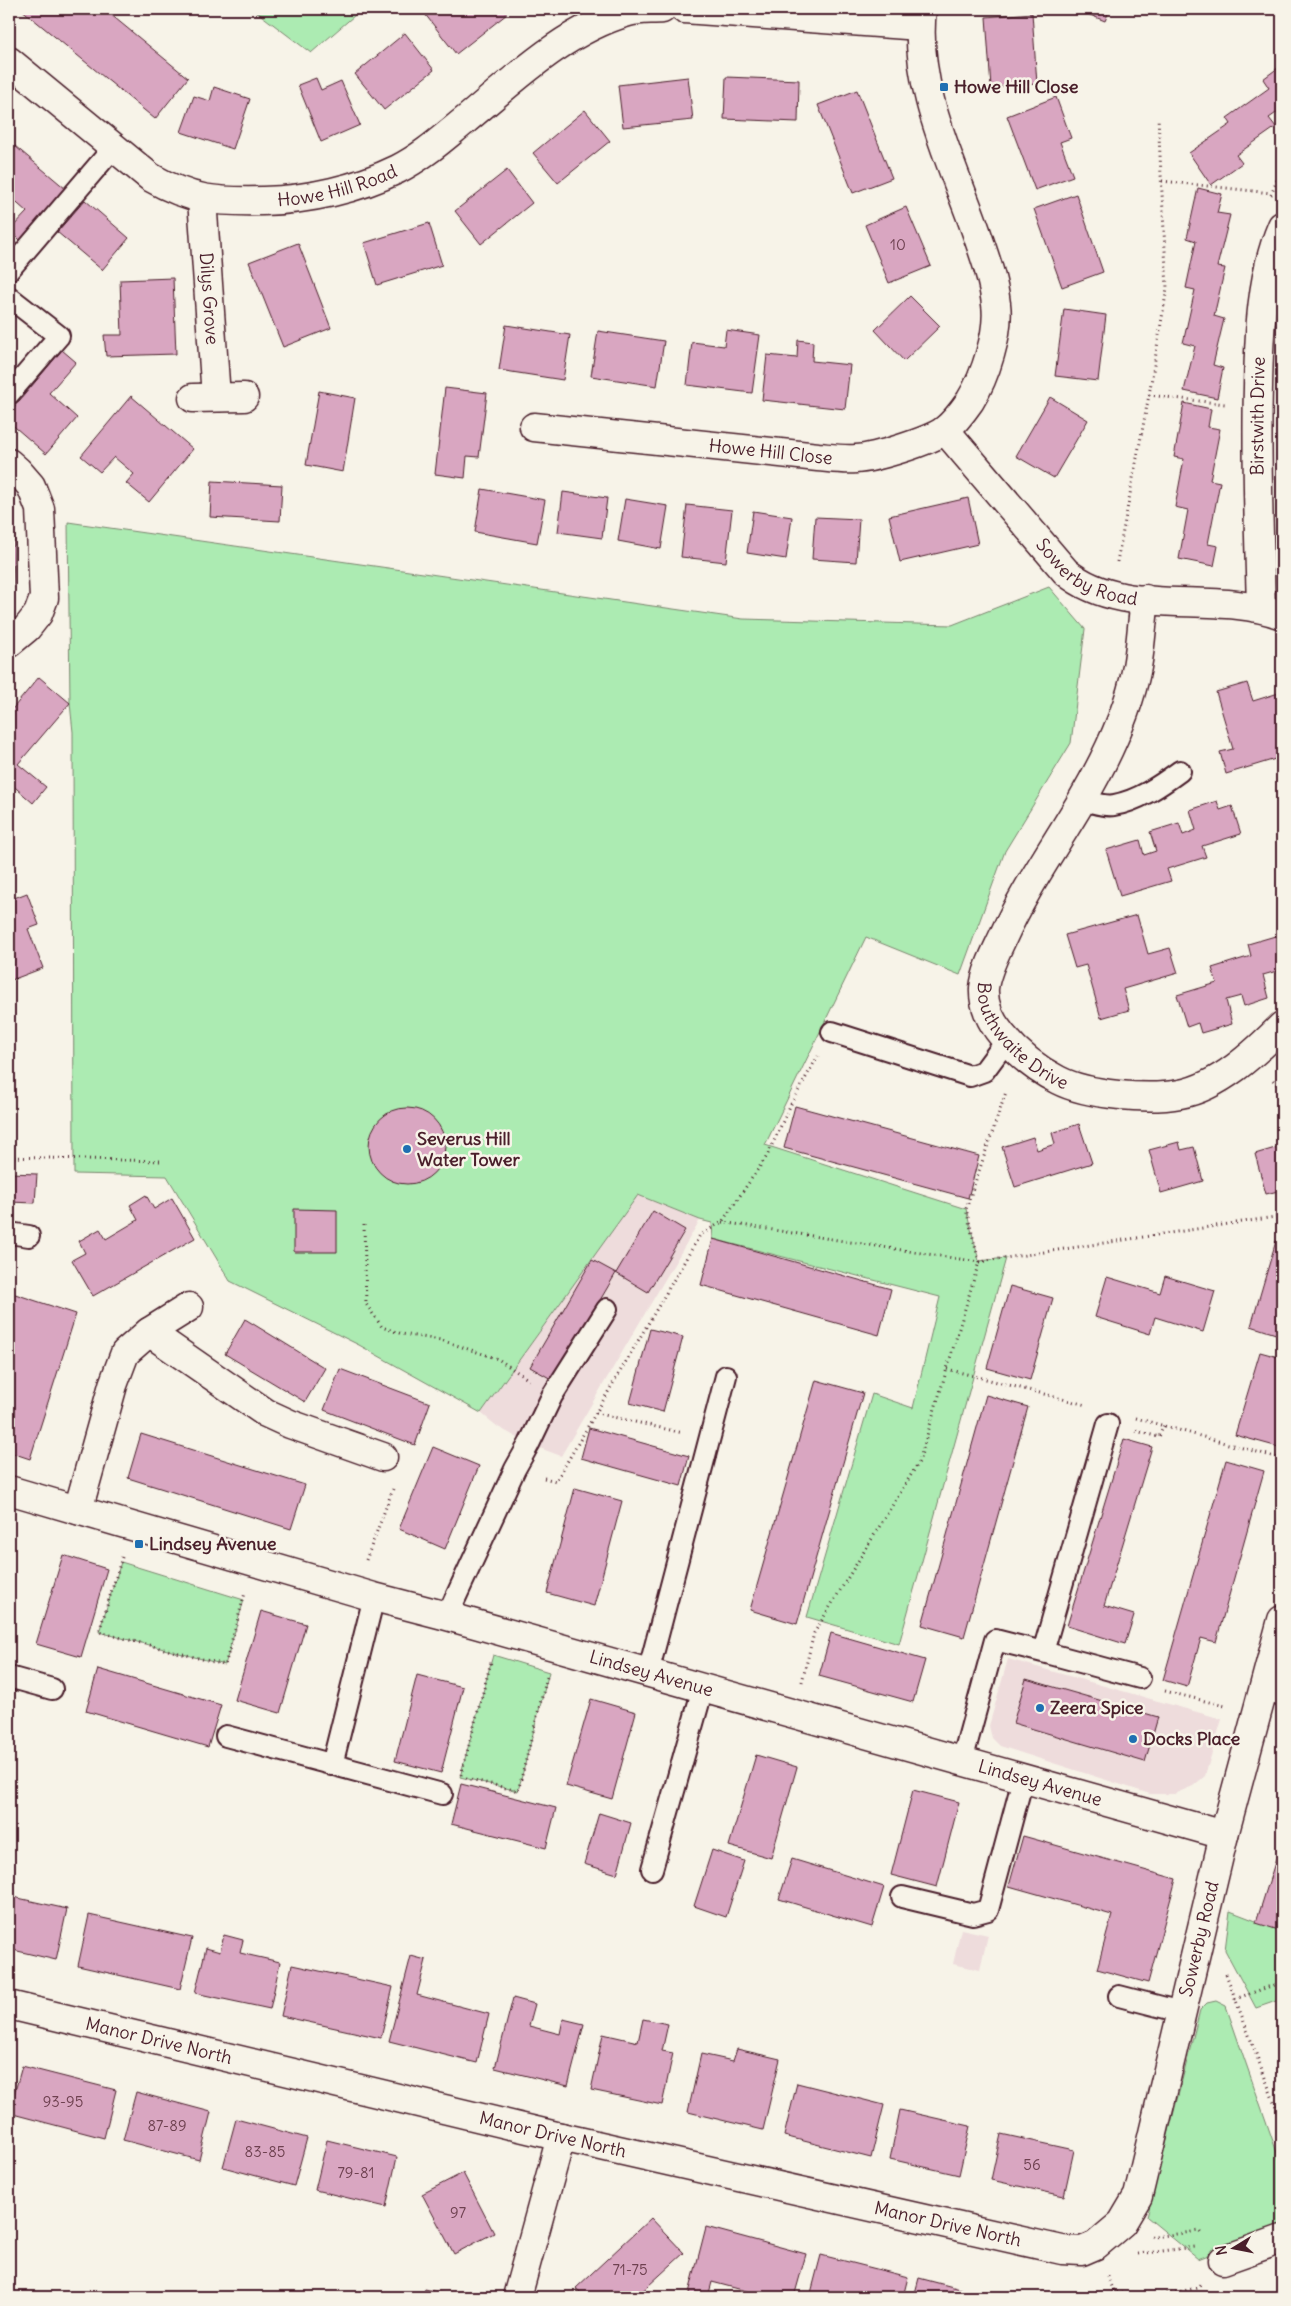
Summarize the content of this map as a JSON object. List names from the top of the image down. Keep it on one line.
{"streets":{"street":["Howe Hill Road","Dilys Grove","Birstwith Drive","Howe Hill Close","Sowerby Road","Bouthwaite Drive","Lindsey Avenue","Manor Drive North"]},"crossings":[["Howe Hill Road","Dilys Grove"],["Birstwith Drive","Sowerby Road"],["Howe Hill Close","Sowerby Road"],["Sowerby Road","Bouthwaite Drive"],["Sowerby Road","Lindsey Avenue"],["Sowerby Road","Manor Drive North"]],"places":{"transit":["Howe Hill Close","Lindsey Avenue"],"other":["Severus Hill Water Tower","Zeera Spice","Docks Place"]},"house_numbers":["10","93-95","87-89","83-85","56","79-81","97","71-75"],"north":"left"}
